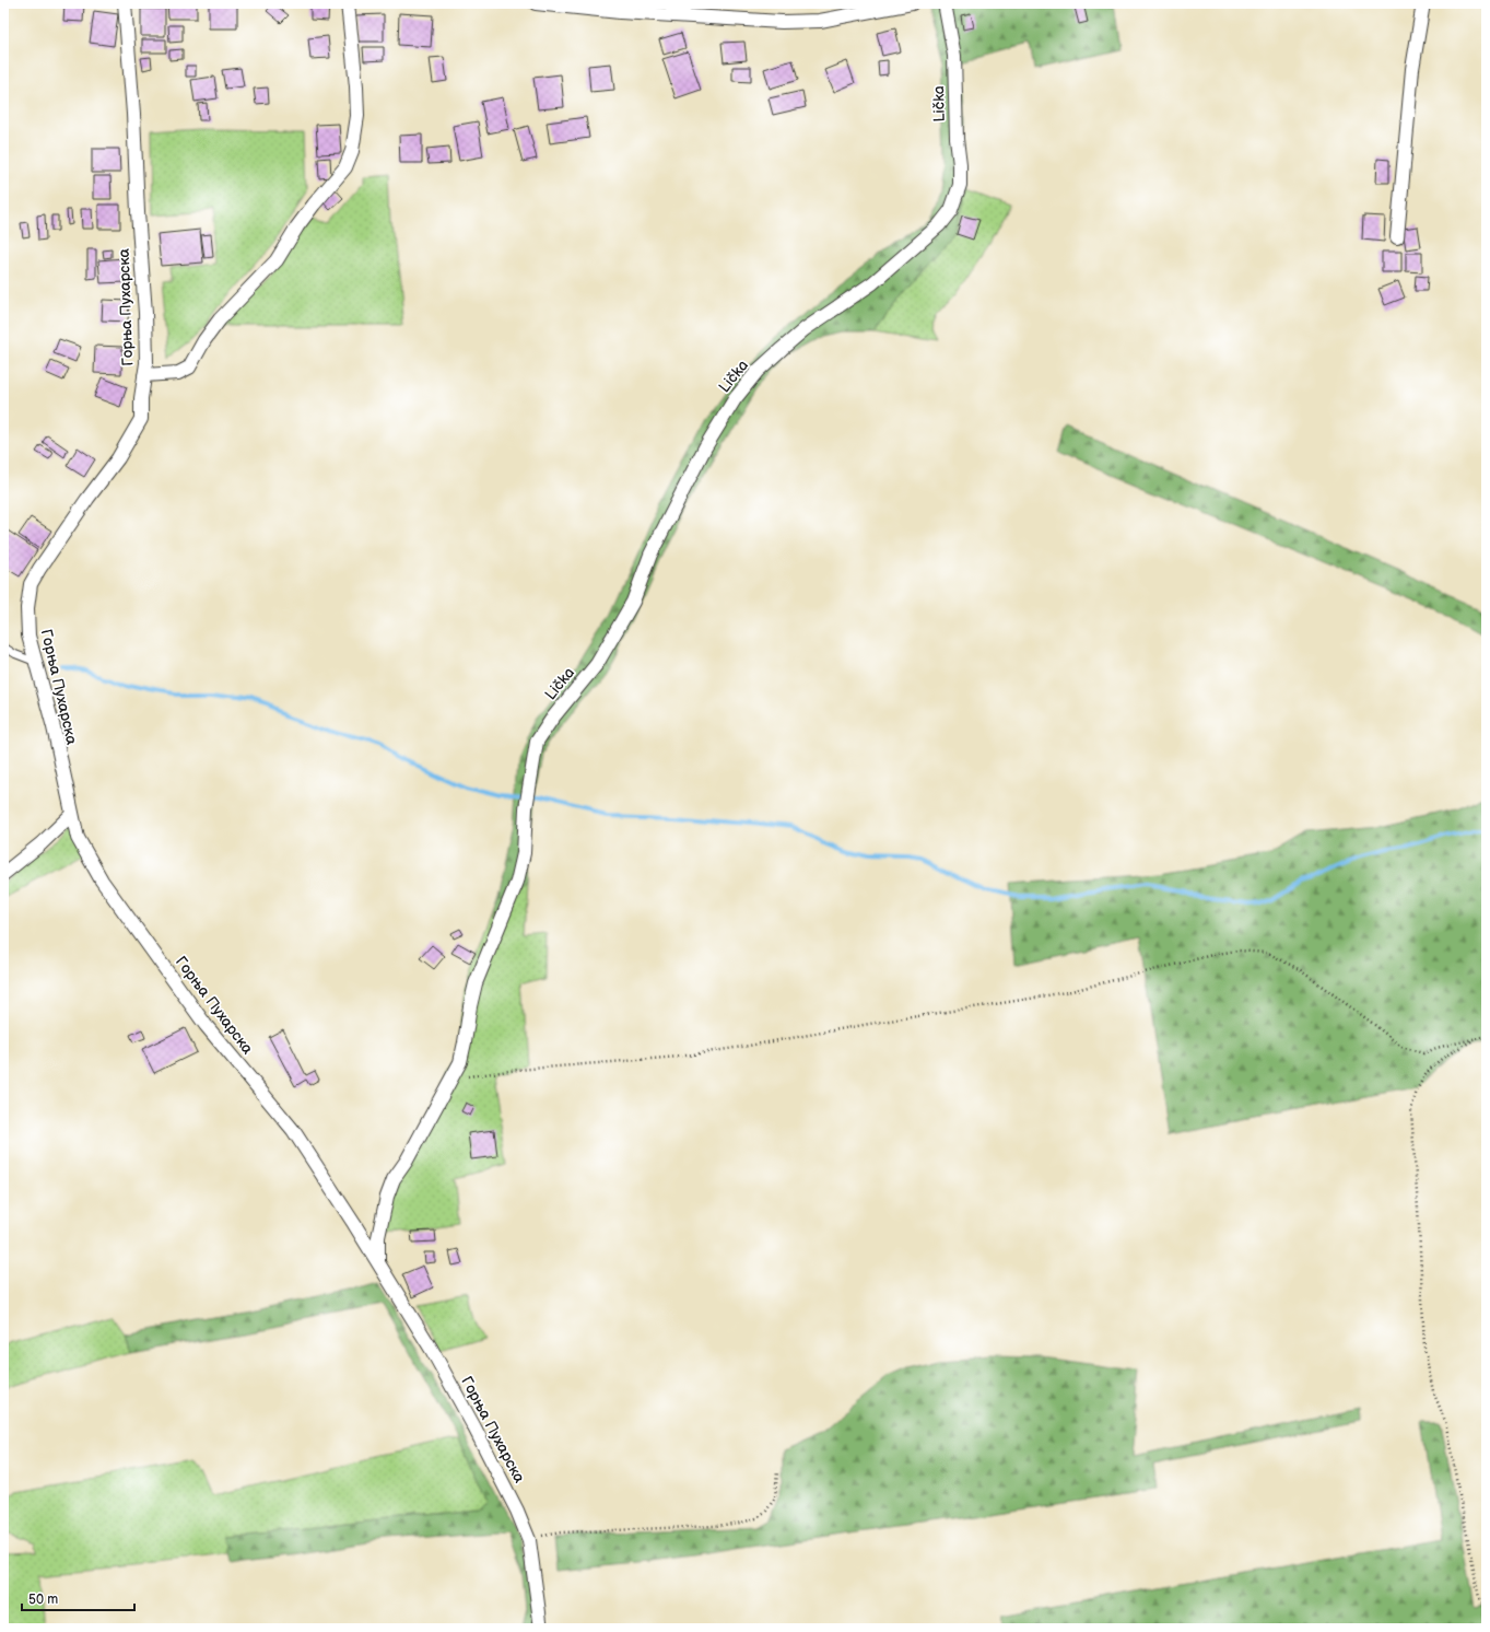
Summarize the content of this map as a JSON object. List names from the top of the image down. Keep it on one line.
{"streets":{"street":["Lička","Горња Пухарска"]},"scale_bar":"50 m"}
